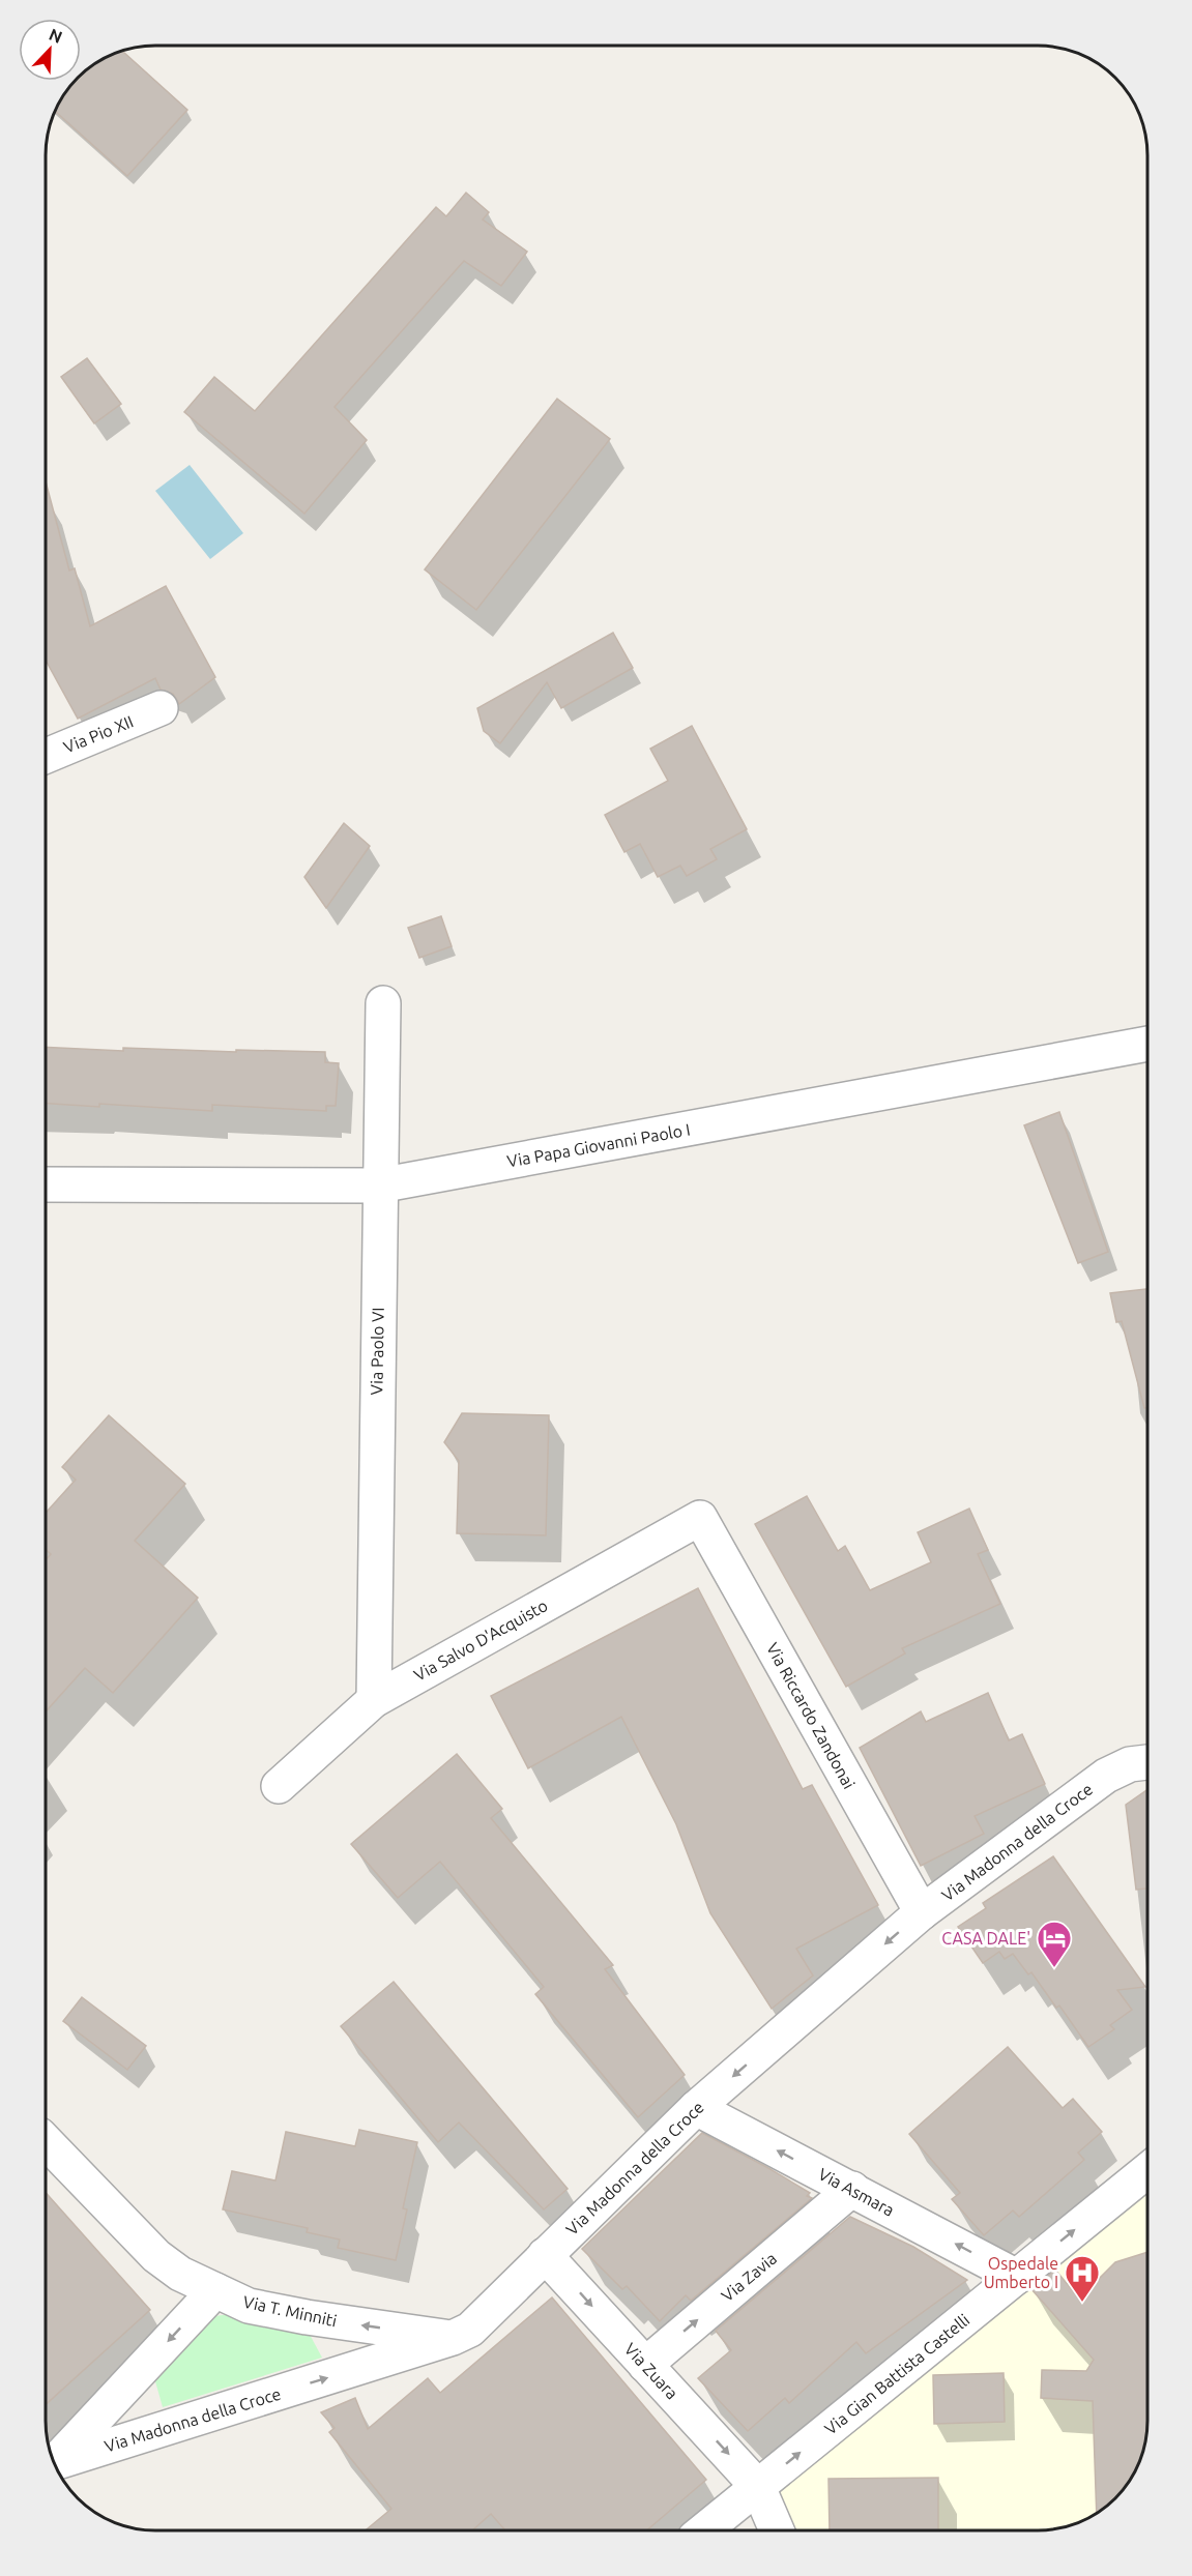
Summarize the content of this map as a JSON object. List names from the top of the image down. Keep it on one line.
{"streets":{"street":["Via Pio XII","Via Papa Giovanni Paolo I","Via Paolo VI","Via Salvo D'Acquisto","Via Riccardo Zandonai","Via Madonna della Croce","Via Asmara","Via Zavia","Via T. Minniti","Via Zuara","Via Gian Battista Castelli"]},"crossings":[["Via Papa Giovanni Paolo I","Via Paolo VI"],["Via Paolo VI","Via Salvo D'Acquisto"],["Via Salvo D'Acquisto","Via Riccardo Zandonai"],["Via Riccardo Zandonai","Via Madonna della Croce"],["Via Madonna della Croce","Via Asmara"],["Via Madonna della Croce","Via T. Minniti"],["Via Madonna della Croce","Via Zuara"],["Via Asmara","Via Zavia"],["Via Asmara","Via Gian Battista Castelli"],["Via Zavia","Via Zuara"],["Via Zuara","Via Gian Battista Castelli"]],"one_way":["Via Asmara","Via Zavia","Via T. Minniti","Via Zuara","Via Gian Battista Castelli"],"places":{"hotel":["CASA DALE'"],"hospital":["Ospedale Umberto I"]},"north":"top right"}
